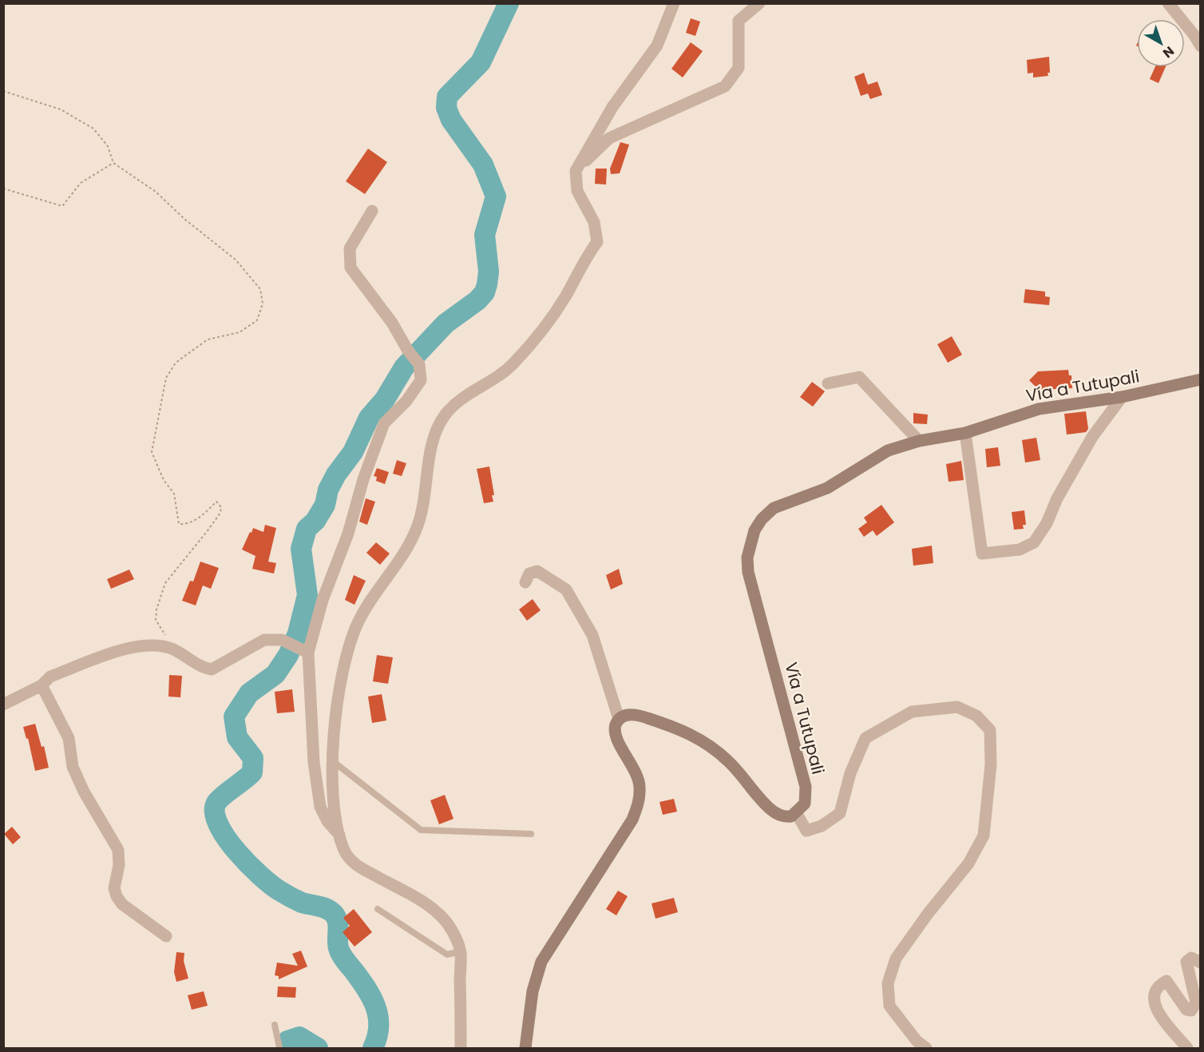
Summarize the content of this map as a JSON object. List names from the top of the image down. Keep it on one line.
{"streets":{"street":["Vía a Tutupali"]},"north":"bottom right"}
